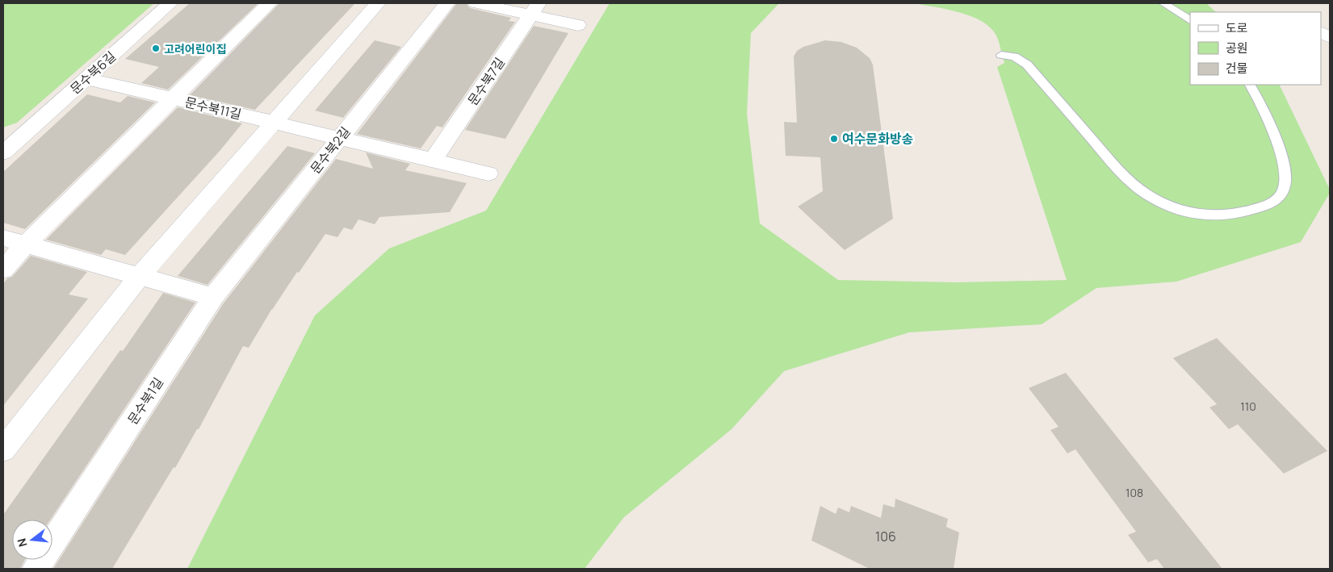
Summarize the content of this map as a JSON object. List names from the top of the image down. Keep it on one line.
{"streets":{"street":["문수북6길","문수북7길","문수북11길","문수북2길","문수북1길"]},"crossings":[["문수북6길","문수북11길"],["문수북11길","문수북2길"],["문수북2길","문수북1길"]],"places":["고려어린이집","여수문화방송"],"house_numbers":["110","108","106"],"legend":["도로","공원","건물"],"north":"left"}
